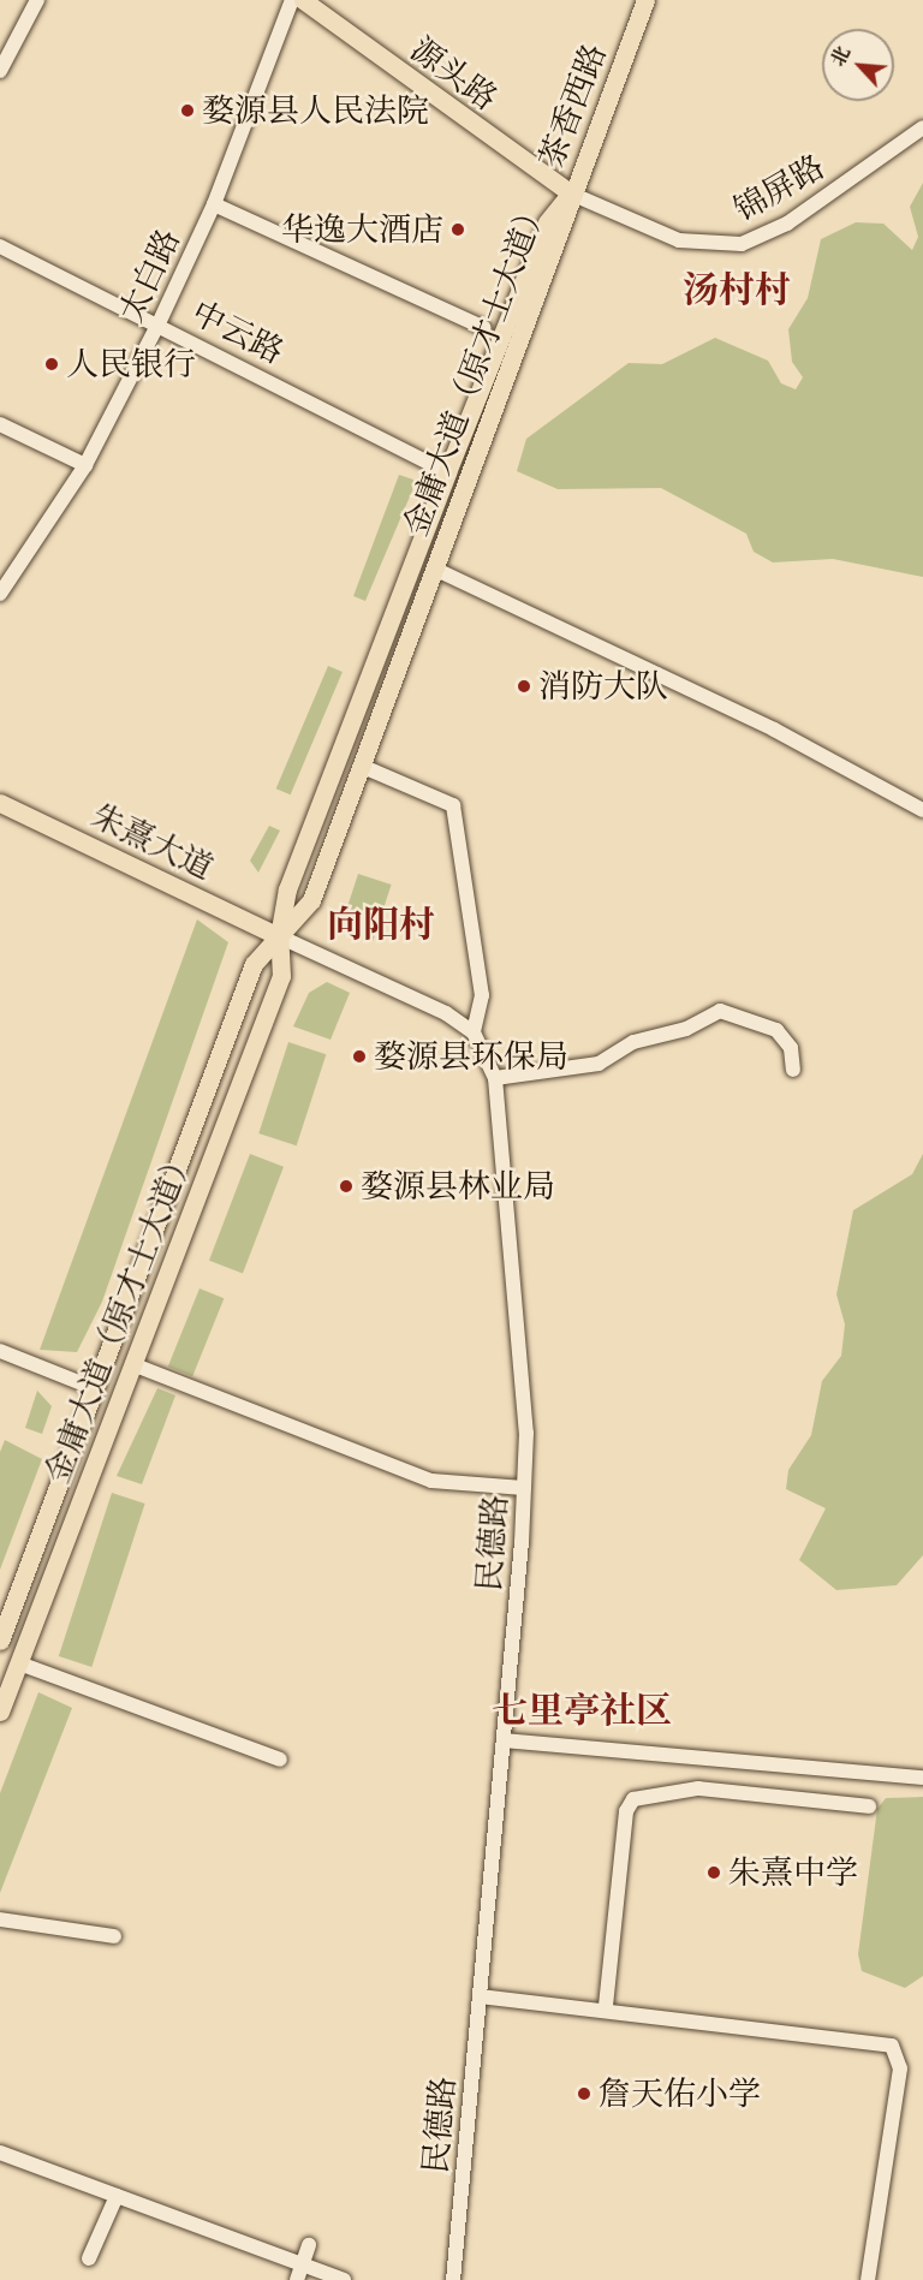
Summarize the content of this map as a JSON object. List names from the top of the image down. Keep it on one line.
{"streets":{"main road":["源头路","茶香西路","金庸大道（原才士大道）","朱熹大道"],"street":["锦屏路","太白路","中云路","民德路"]},"crossings":[["源头路","茶香西路"],["源头路","锦屏路"],["源头路","金庸大道（原才士大道）"],["茶香西路","锦屏路"],["茶香西路","金庸大道（原才士大道）"],["锦屏路","金庸大道（原才士大道）"],["太白路","中云路"],["中云路","金庸大道（原才士大道）"],["金庸大道（原才士大道）","朱熹大道"]],"districts":["汤村村","向阳村","七里亭社区"],"places":["婺源县人民法院","华逸大酒店","人民银行","消防大队","婺源县环保局","婺源县林业局","朱熹中学","詹天佑小学"],"north":"top left"}
